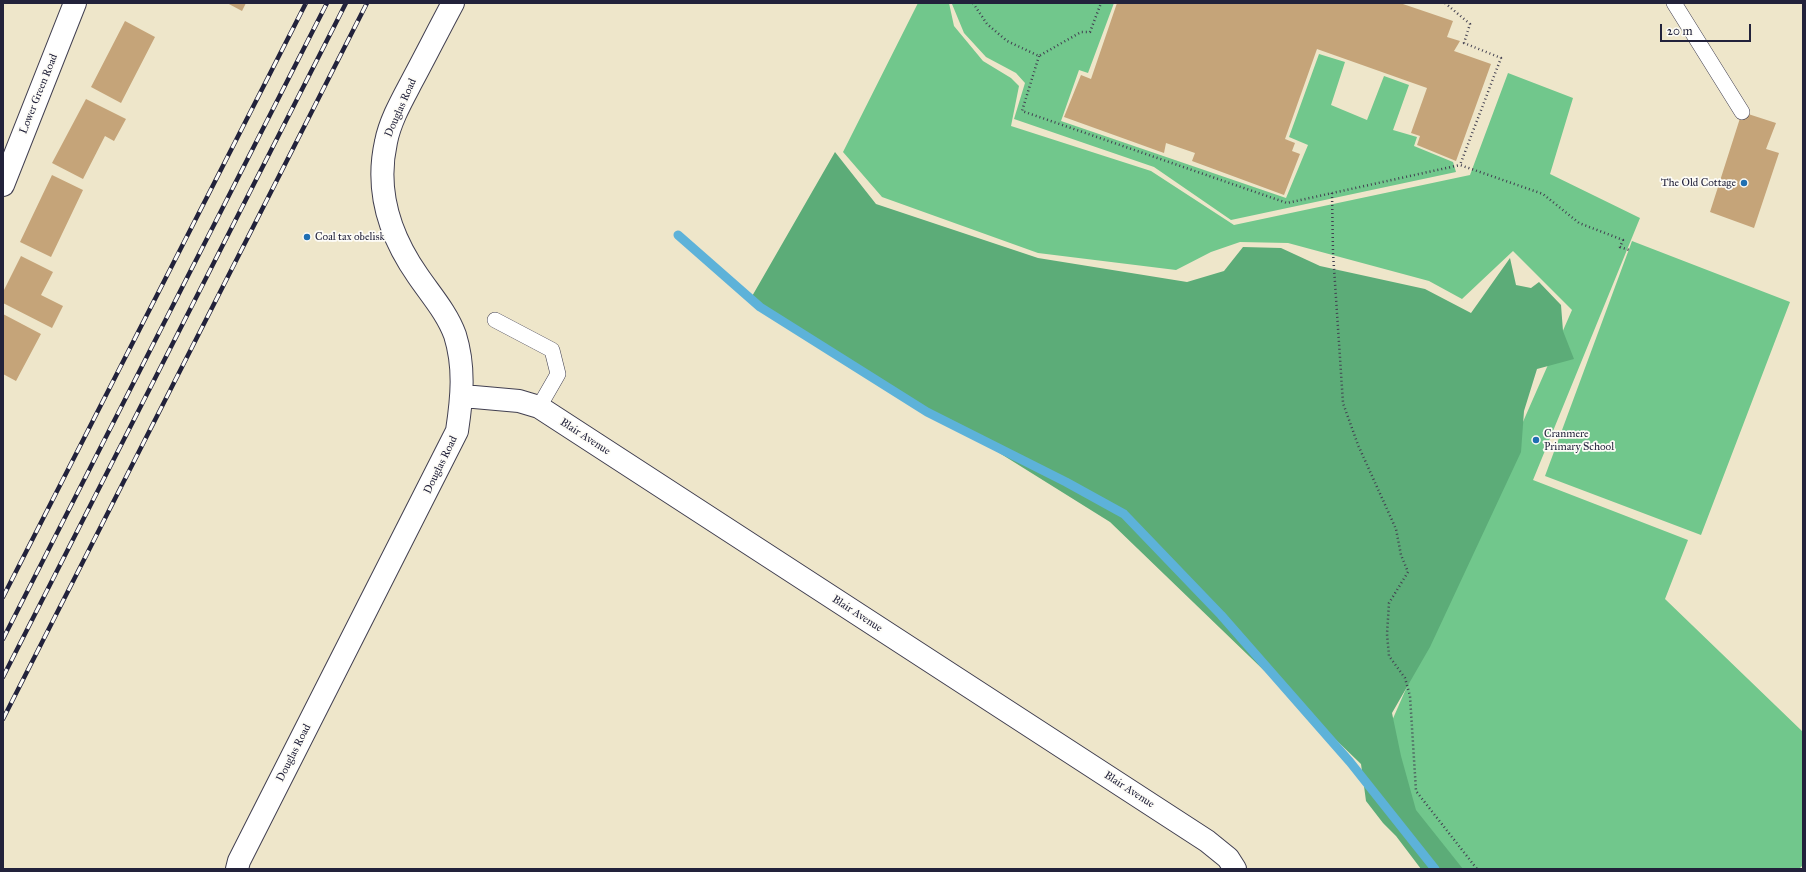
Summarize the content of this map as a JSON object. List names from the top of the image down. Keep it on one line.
{"streets":{"street":["Lower Green Road","Douglas Road","Blair Avenue"]},"crossings":[["Douglas Road","Blair Avenue"]],"places":["The Old Cottage","Coal tax obelisk","Cranmere Primary School"],"scale_bar":"20 m"}
